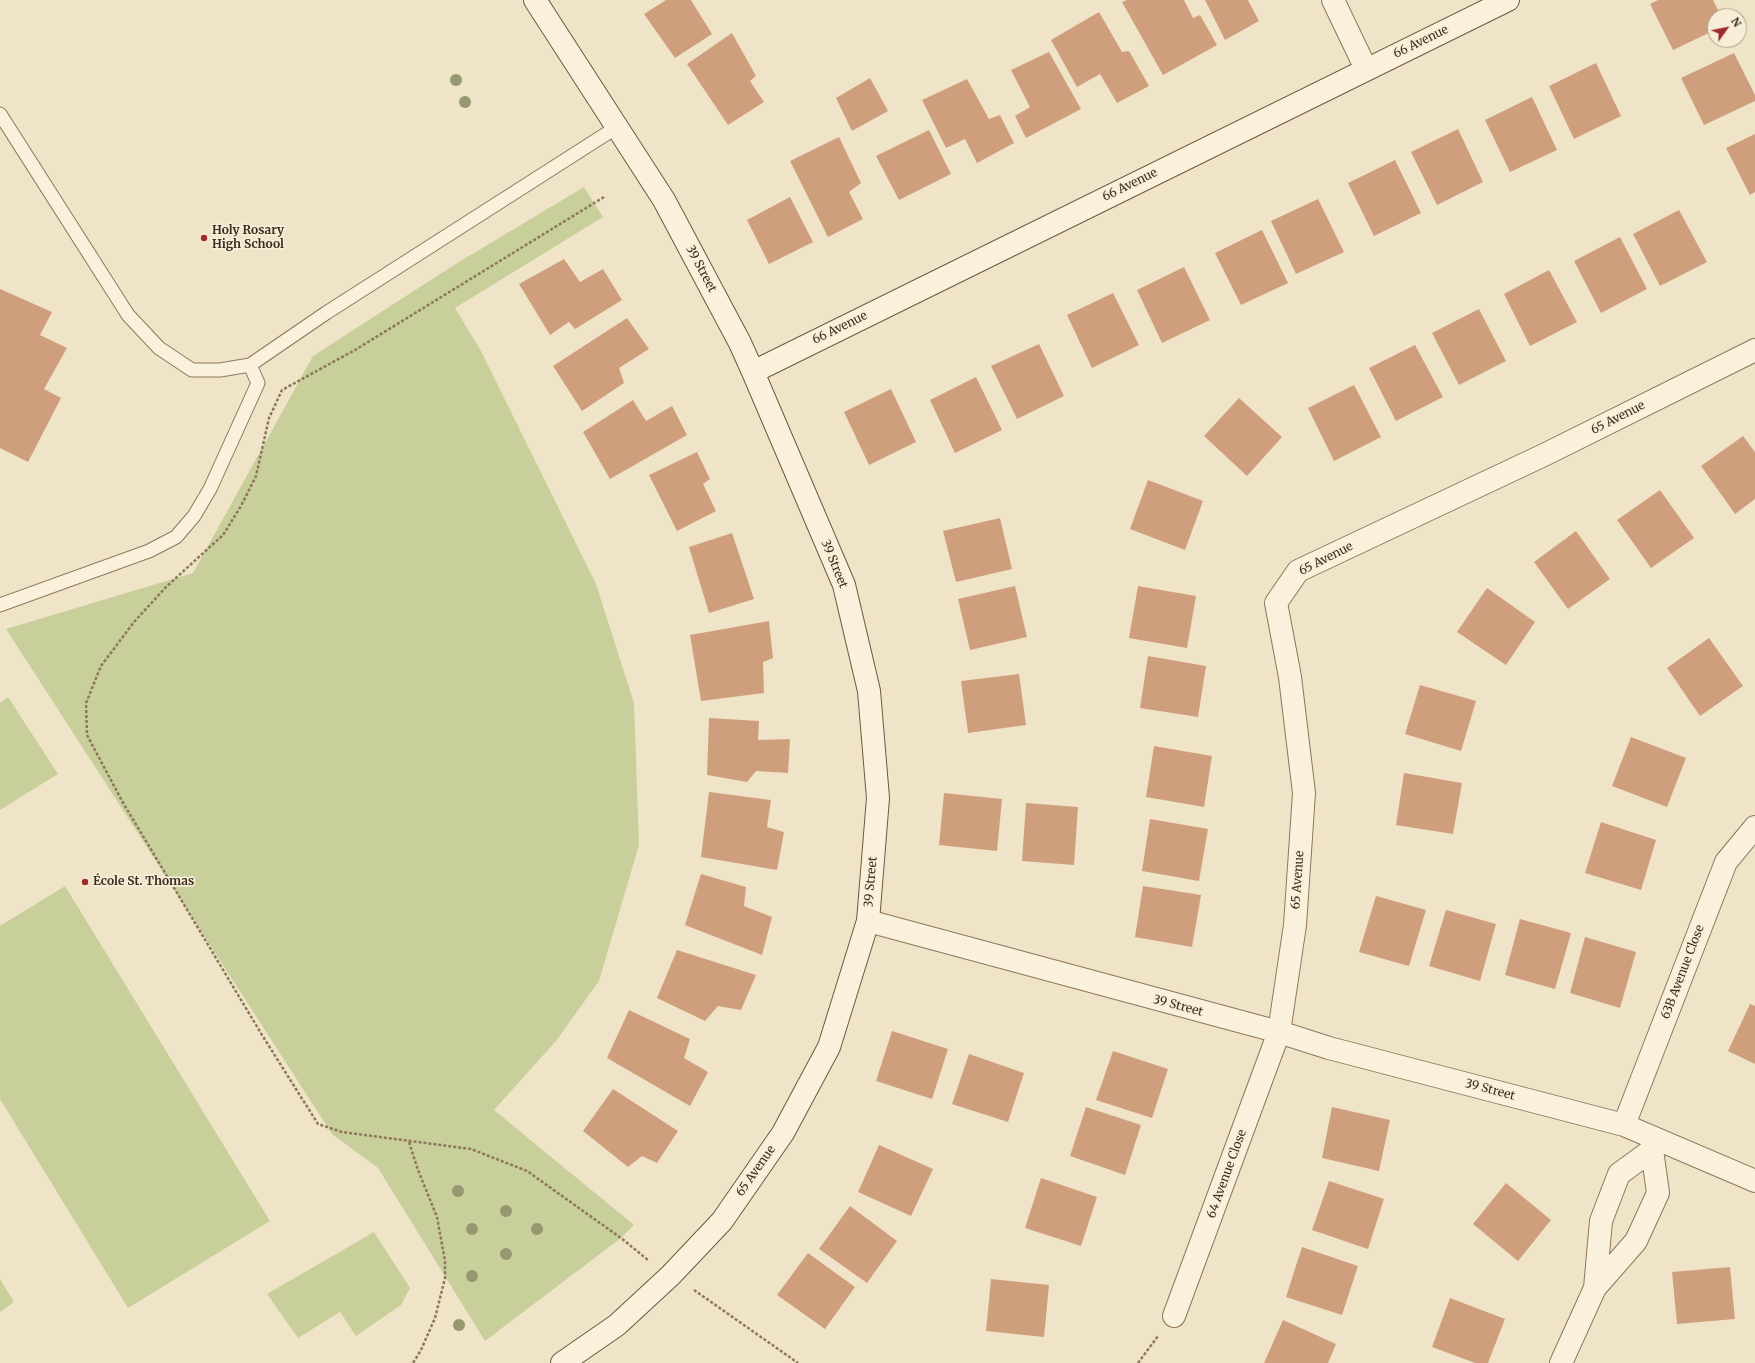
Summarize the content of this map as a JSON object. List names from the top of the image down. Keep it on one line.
{"streets":{"street":["66 Avenue","39 Street","65 Avenue","63B Avenue Close","64 Avenue Close"]},"crossings":[["66 Avenue","39 Street"],["39 Street","65 Avenue"],["39 Street","63B Avenue Close"],["39 Street","64 Avenue Close"],["65 Avenue","64 Avenue Close"]],"places":["Holy Rosary High School","École St. Thomas"],"north":"top right"}
